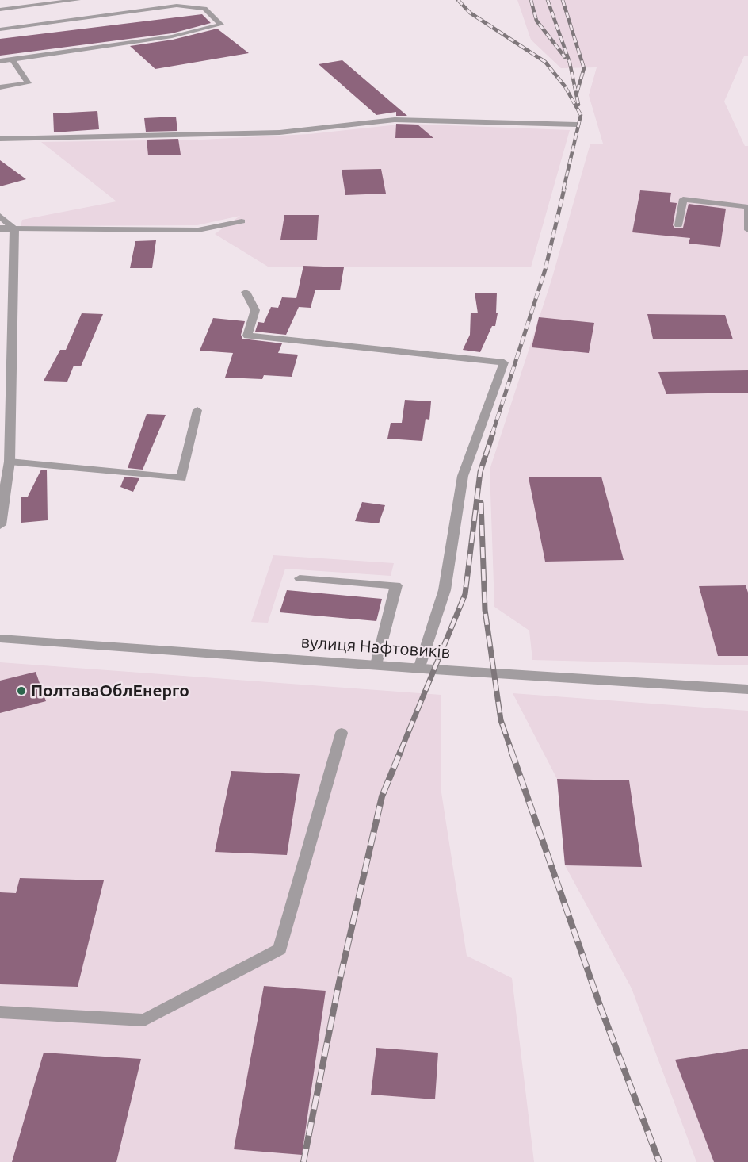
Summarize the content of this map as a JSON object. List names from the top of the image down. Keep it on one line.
{"streets":{"street":["вулиця Нафтовиків"]},"places":["ПолтаваОблЕнерго"]}
